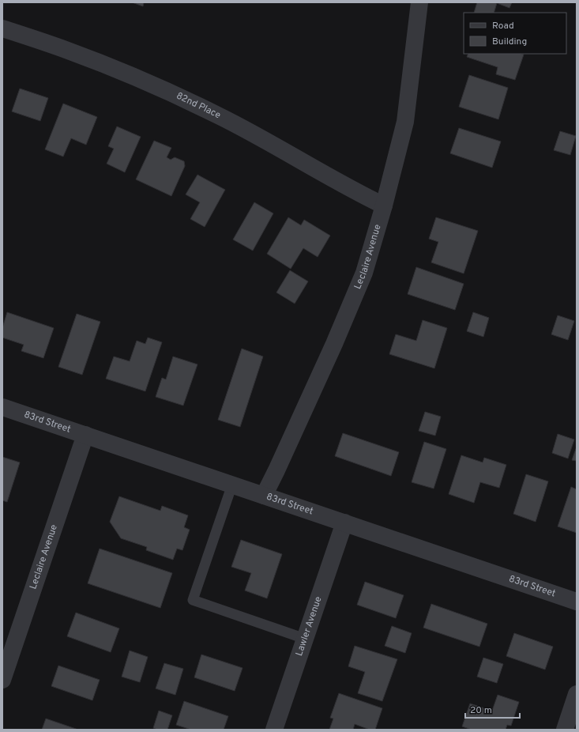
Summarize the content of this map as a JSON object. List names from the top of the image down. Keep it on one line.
{"streets":{"street":["82nd Place","Leclaire Avenue","83rd Street","Lawler Avenue"]},"crossings":[["82nd Place","Leclaire Avenue"],["Leclaire Avenue","83rd Street"],["83rd Street","Lawler Avenue"]],"legend":["Road","Building"],"scale_bar":"20 m"}
